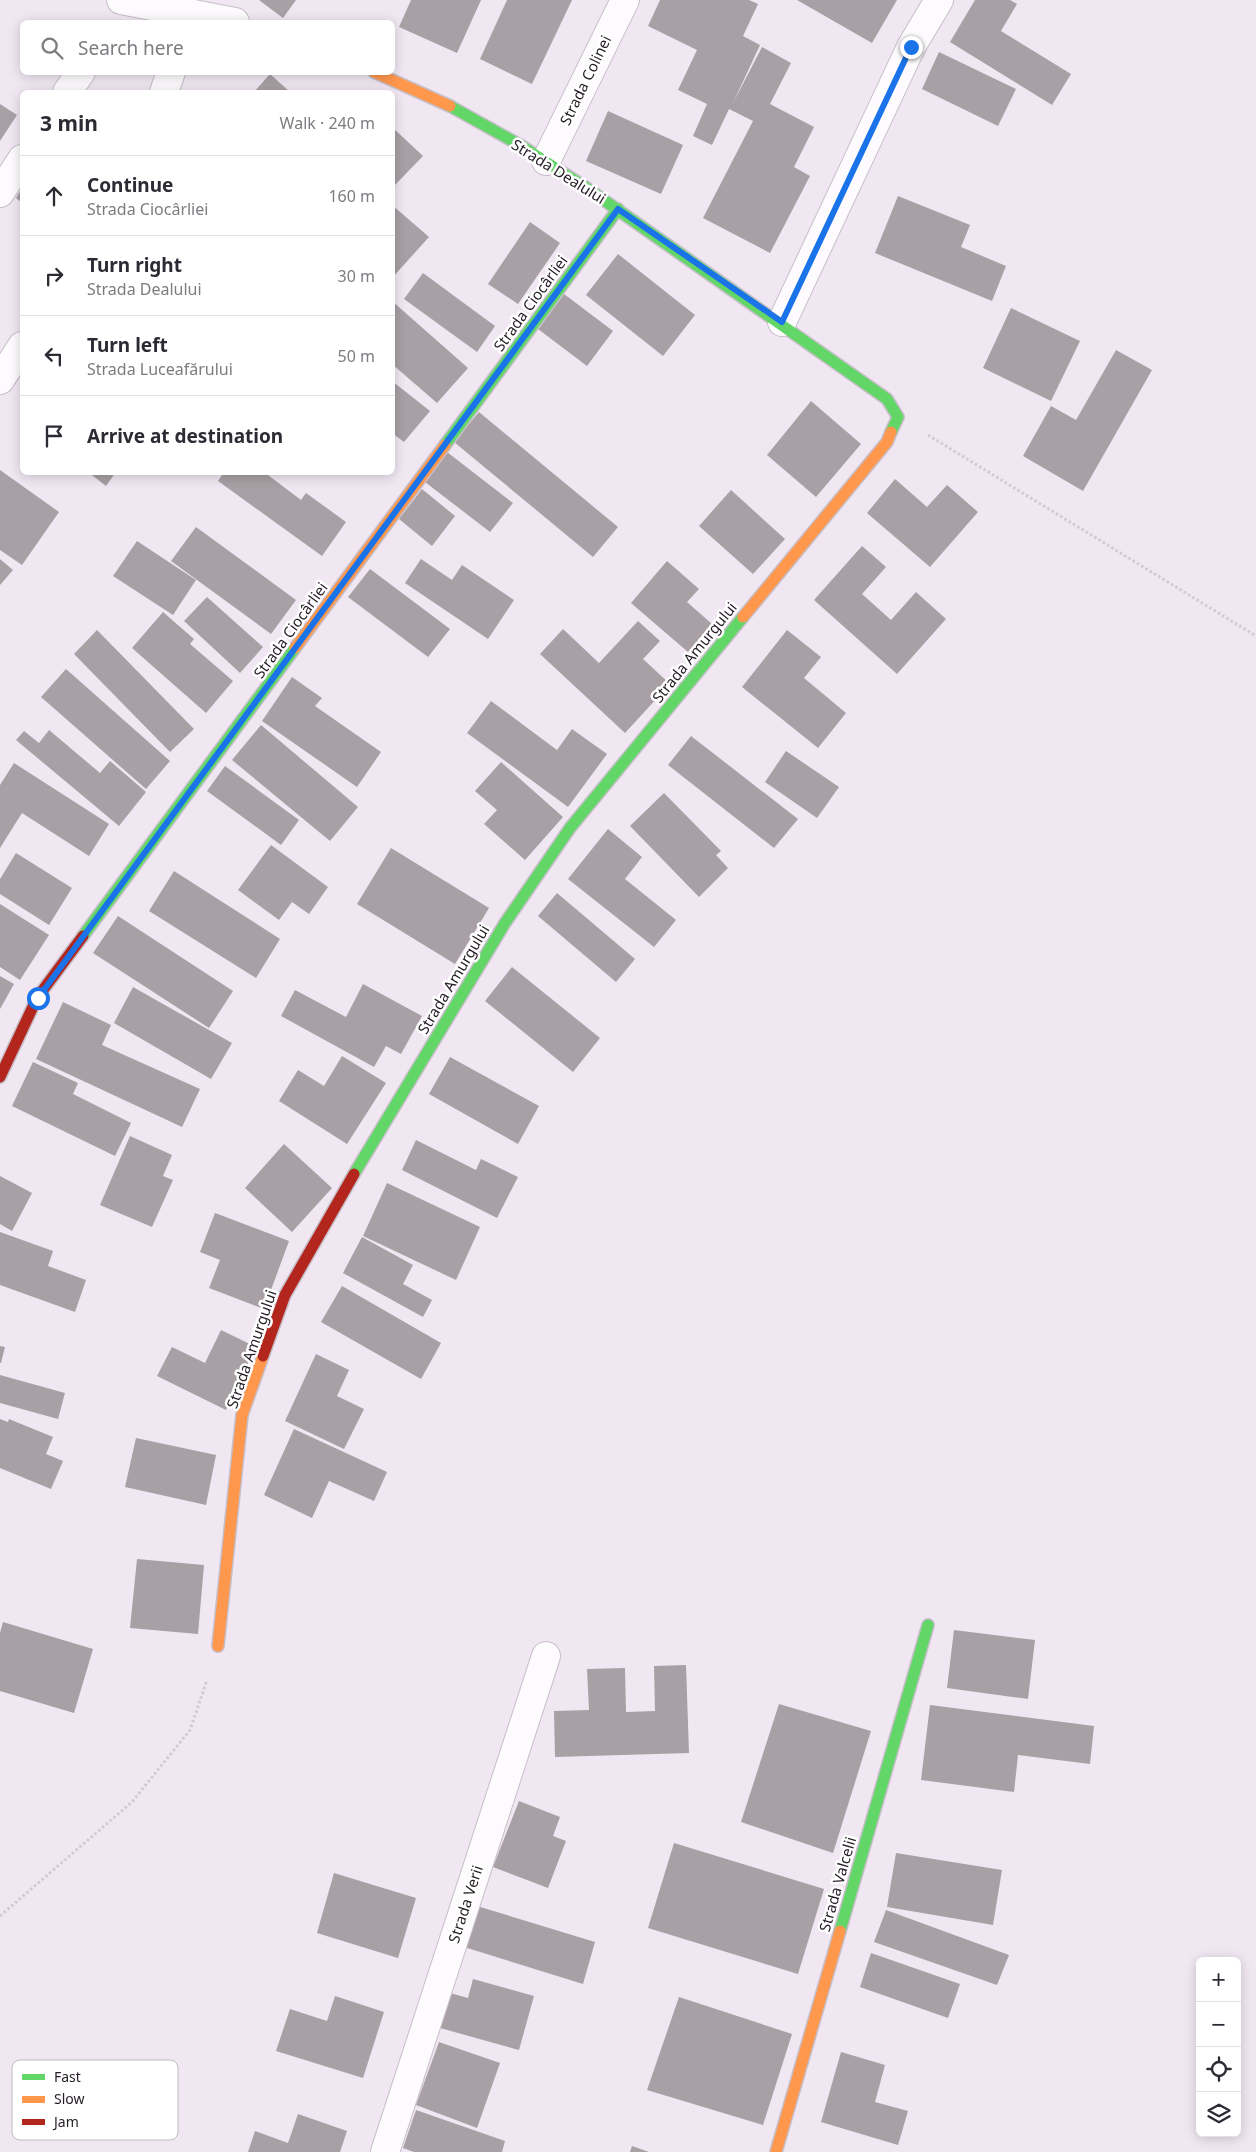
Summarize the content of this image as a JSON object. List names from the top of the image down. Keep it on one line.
{"streets":{"street":["Strada Colinei","Strada Dealului","Strada Ciocârliei","Strada Amurgului","Strada Valcelii","Strada Verii"]},"crossings":[["Strada Colinei","Strada Dealului"],["Strada Dealului","Strada Ciocârliei"],["Strada Dealului","Strada Amurgului"]],"legend":["Fast","Slow","Jam"],"page":{"search":"Search here","heading":["3 min","Walk · 240 m"],"list":[["Continue","Strada Ciocârliei","160 m"],["Turn right","Strada Dealului","30 m"],["Turn left","Strada Luceafărului","50 m"],"Arrive at destination"],"map_buttons":["+","−"]}}
